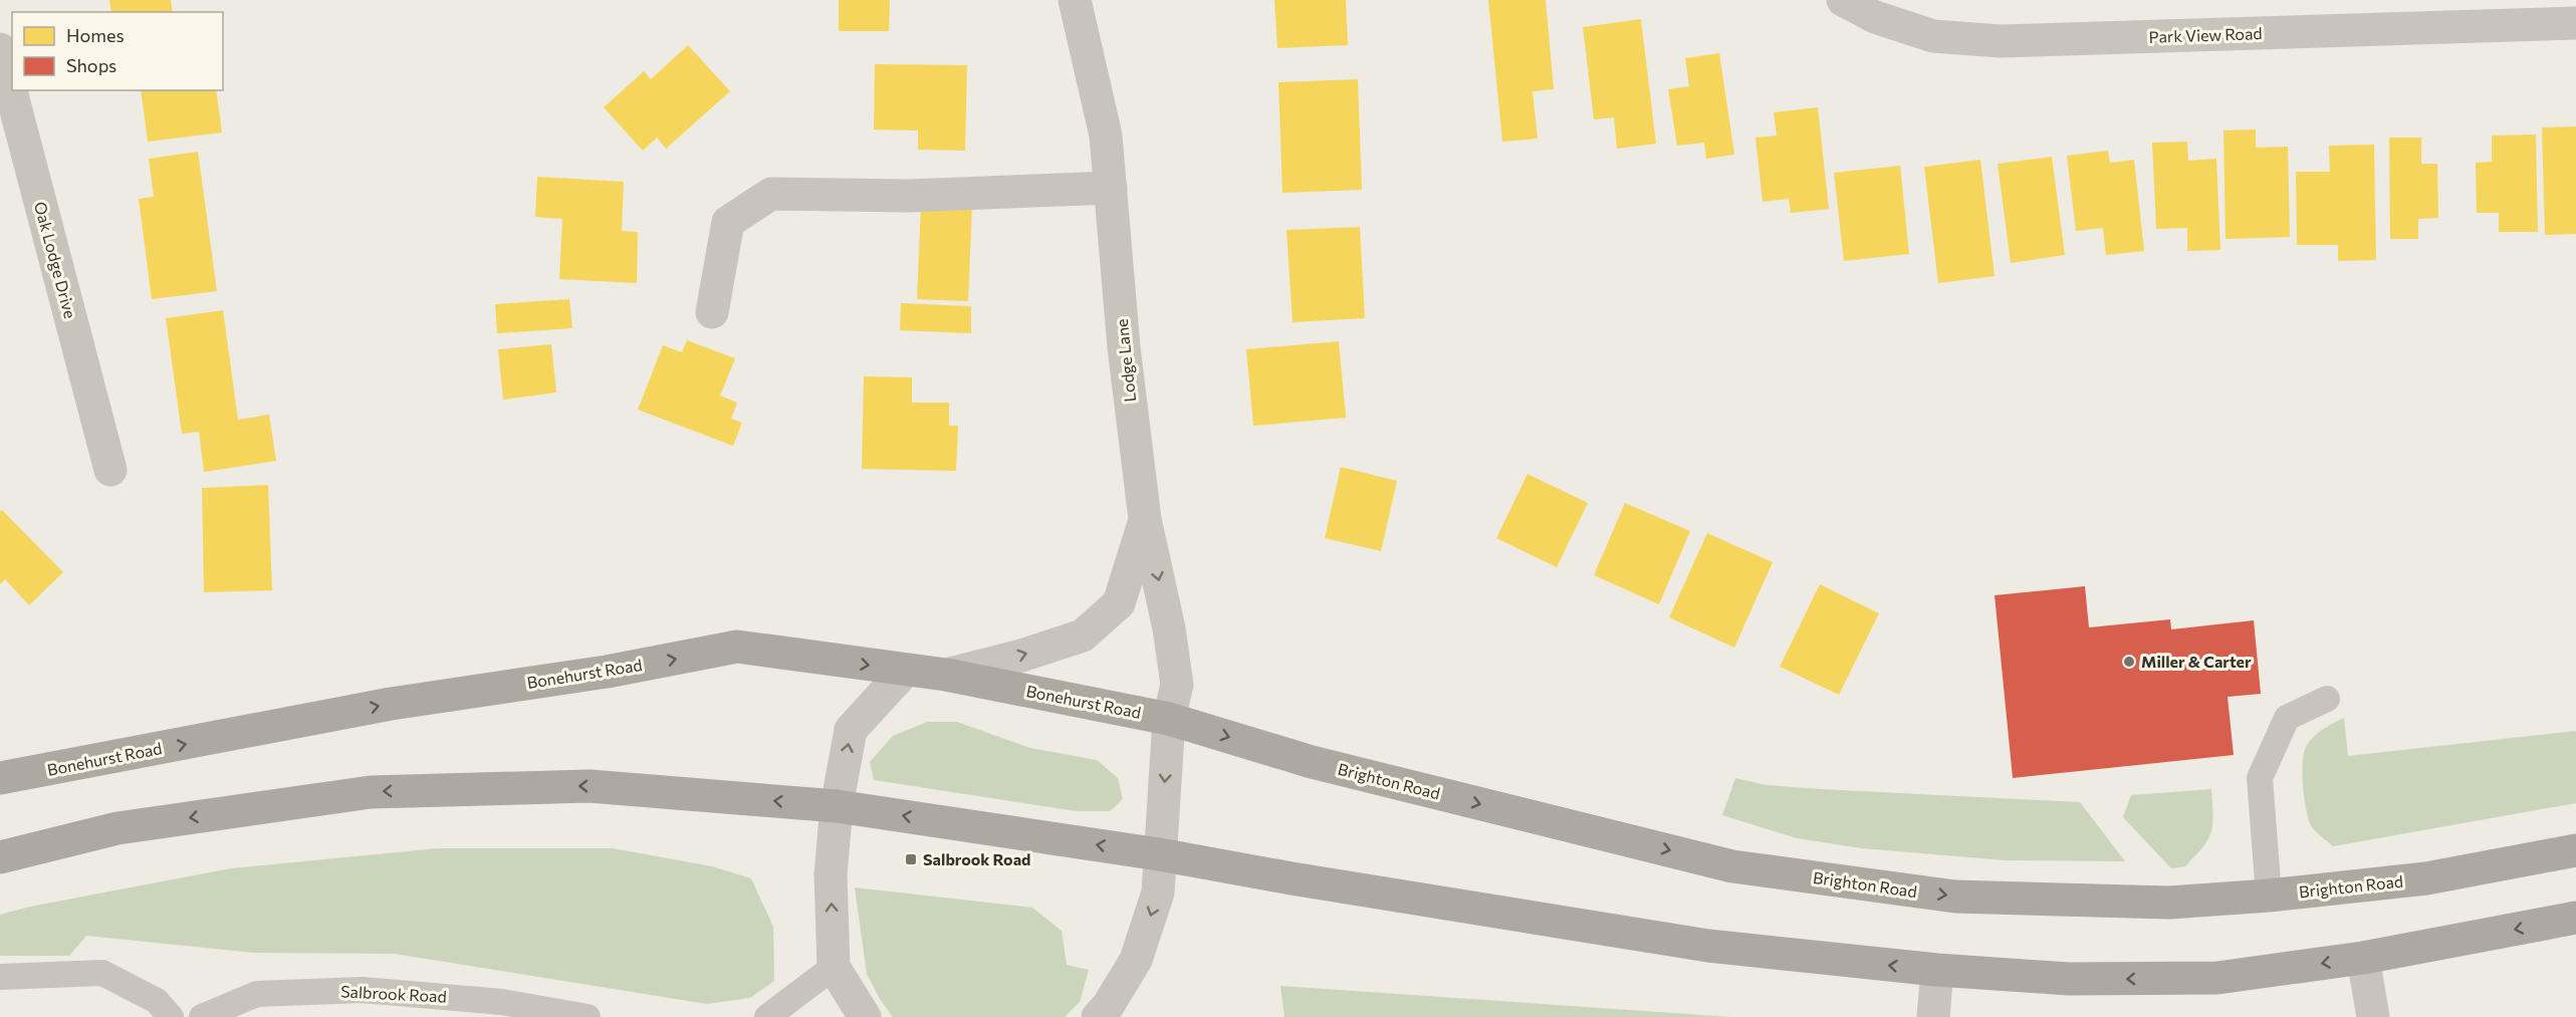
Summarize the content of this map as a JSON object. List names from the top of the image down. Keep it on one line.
{"streets":{"main road":["Bonehurst Road","Brighton Road"],"street":["Park View Road","Oak Lodge Drive","Lodge Lane"],"lane":["Salbrook Road"]},"crossings":[["Lodge Lane","Bonehurst Road"],["Lodge Lane","Brighton Road"],["Bonehurst Road","Brighton Road"]],"places":{"other":["Miller & Carter"],"transit":["Salbrook Road"]},"legend":["Homes","Shops"]}
